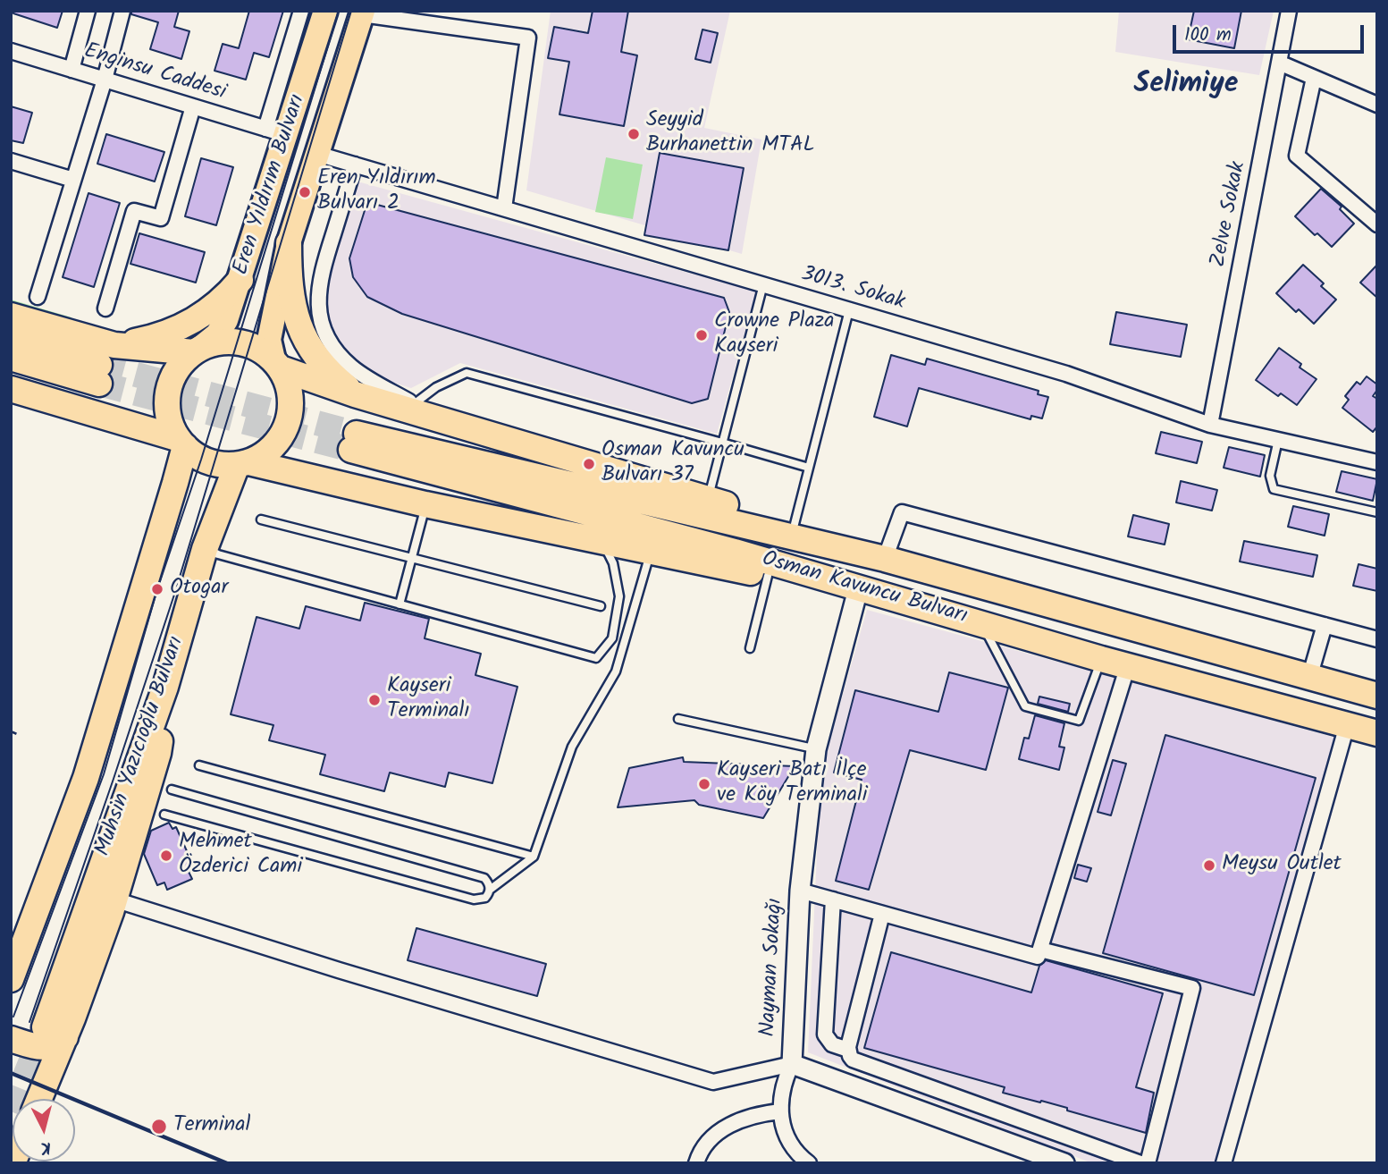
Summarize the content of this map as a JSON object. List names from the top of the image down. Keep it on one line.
{"streets":{"highway":["Osman Kavuncu Bulvarı","Muhsin Yazıcıoğlu Bulvarı"],"main road":["Eren Yıldırım Bulvarı"],"street":["Enginsu Caddesi","Zelve Sokak","3013. Sokak","Nayman Sokağı"]},"crossings":[["Enginsu Caddesi","Eren Yıldırım Bulvarı"],["Eren Yıldırım Bulvarı","3013. Sokak"],["Eren Yıldırım Bulvarı","Muhsin Yazıcıoğlu Bulvarı"],["Zelve Sokak","3013. Sokak"],["Osman Kavuncu Bulvarı","Nayman Sokağı"]],"districts":["Selimiye"],"places":["Seyyid Burhanettin MTAL","Eren Yıldırım Bulvarı 2","Crowne Plaza Kayseri","Osman Kavuncu Bulvarı 37","Otogar","Kayseri Terminalı","Kayseri Batı İlçe ve Köy Terminali","Mehmet Özderici Cami","Meysu Outlet","Terminal"],"scale_bar":"100 m","north":"bottom"}
